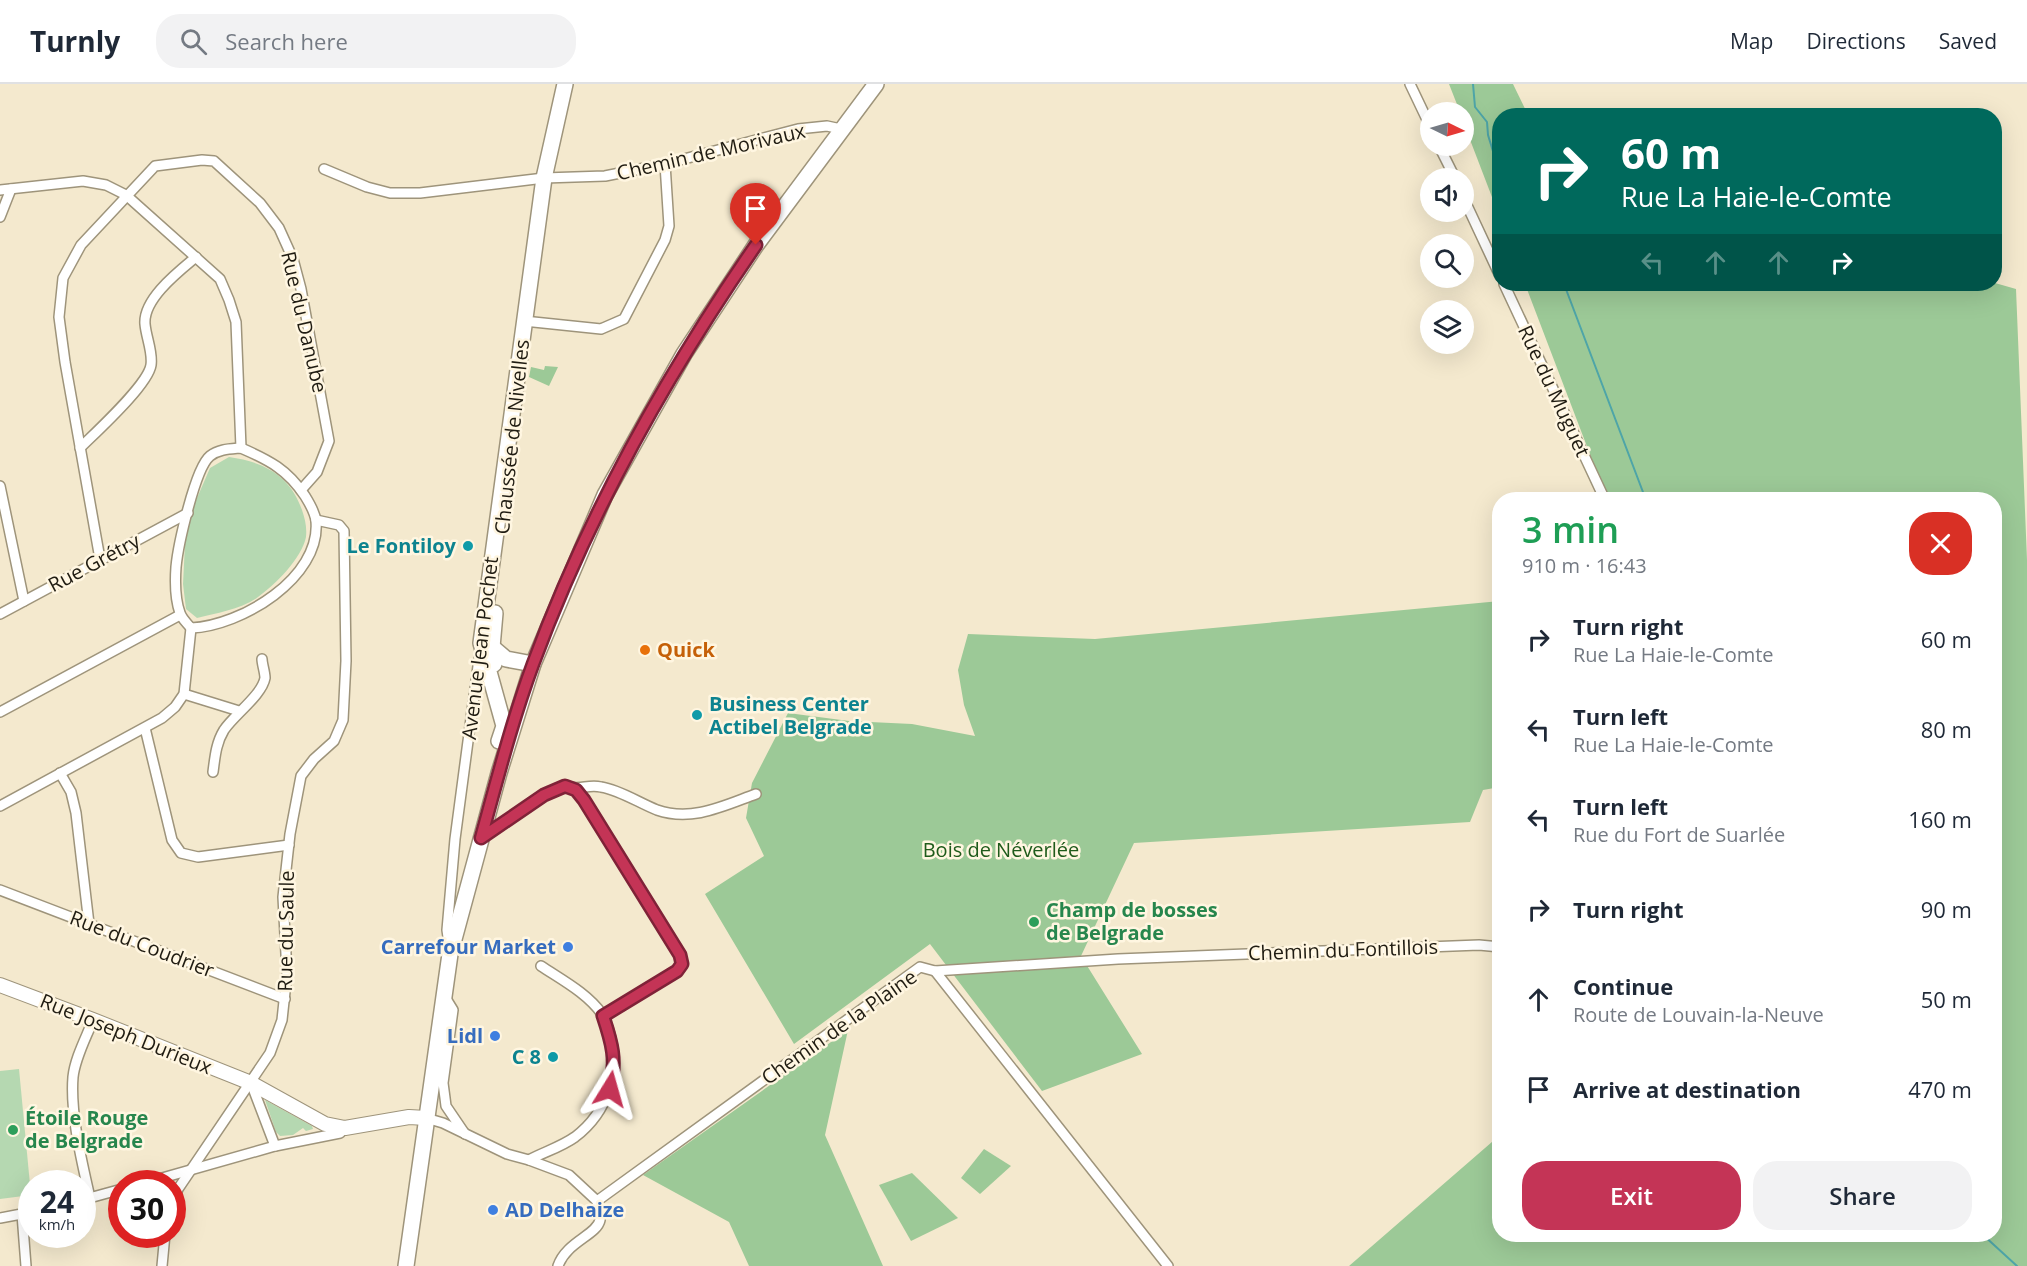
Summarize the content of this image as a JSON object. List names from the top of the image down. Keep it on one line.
{"streets":{"main road":["Chaussée de Nivelles","Avenue Jean Pochet"],"street":["Chemin de Morivaux","Rue du Danube","Rue du Muguet","Rue Grétry","Rue du Saule","Rue du Coudrier","Chemin du Fontillois","Chemin de la Plaine","Rue Joseph Durieux"]},"crossings":[["Chemin de Morivaux","Avenue Jean Pochet"],["Rue du Danube","Rue Grétry"],["Rue du Danube","Rue du Saule"],["Chaussée de Nivelles","Avenue Jean Pochet"],["Rue Grétry","Rue du Saule"],["Rue du Saule","Rue du Coudrier"],["Rue du Saule","Rue Joseph Durieux"],["Chemin du Fontillois","Chemin de la Plaine"]],"parks":["Bois de Néverlée"],"places":["Le Fontiloy","Quick","Business Center Actibel Belgrade","Champ de bosses de Belgrade","Carrefour Market","Lidl","C 8","Étoile Rouge de Belgrade","AD Delhaize"],"north":"right","page":{"header":"Turnly","search":"Search here","nav":["Map","Directions","Saved"],"turn":["60 m","Rue La Haie-le-Comte"],"heading":["3 min","910 m · 16:43"],"list":[{"name":"Turn right","note":"Rue La Haie-le-Comte","value":"60 m"},{"name":"Turn left","note":"Rue La Haie-le-Comte","value":"80 m"},{"name":"Turn left","note":"Rue du Fort de Suarlée","value":"160 m"},{"name":"Turn right","value":"90 m"},{"name":"Continue","note":"Route de Louvain-la-Neuve","value":"50 m"},{"name":"Arrive at destination","value":"470 m"}],"buttons":["Exit","Share"],"speed":"24 km/h","limit":"30"}}
